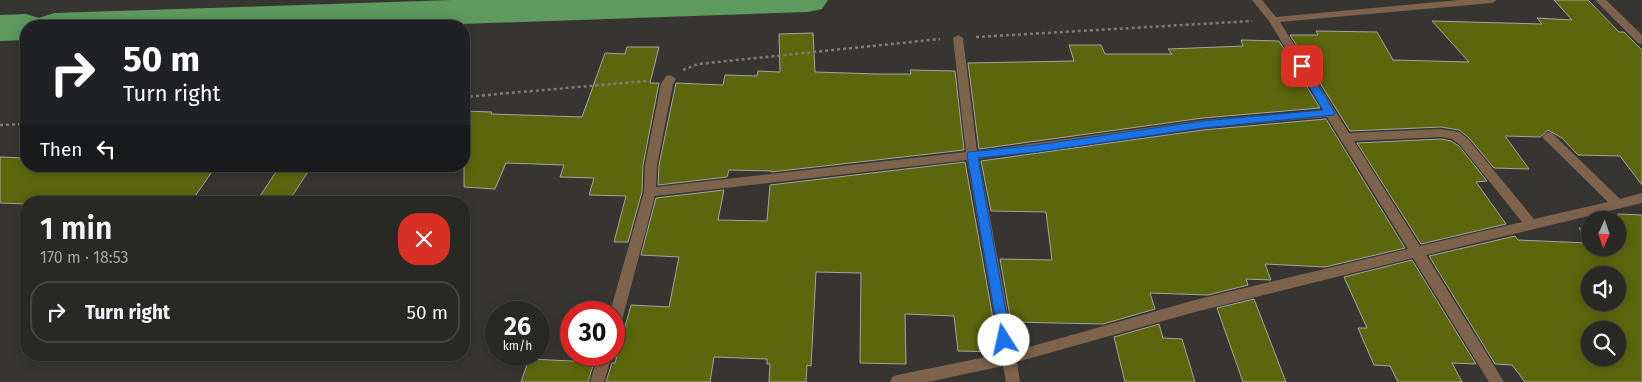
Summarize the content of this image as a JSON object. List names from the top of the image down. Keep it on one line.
{"north":"bottom","page":{"turn":["50 m","Turn right"],"then":"Then","heading":["1 min","170 m · 18:53"],"list":[{"name":"Turn right","value":"50 m"}],"speed":"26 km/h","limit":"30"}}
